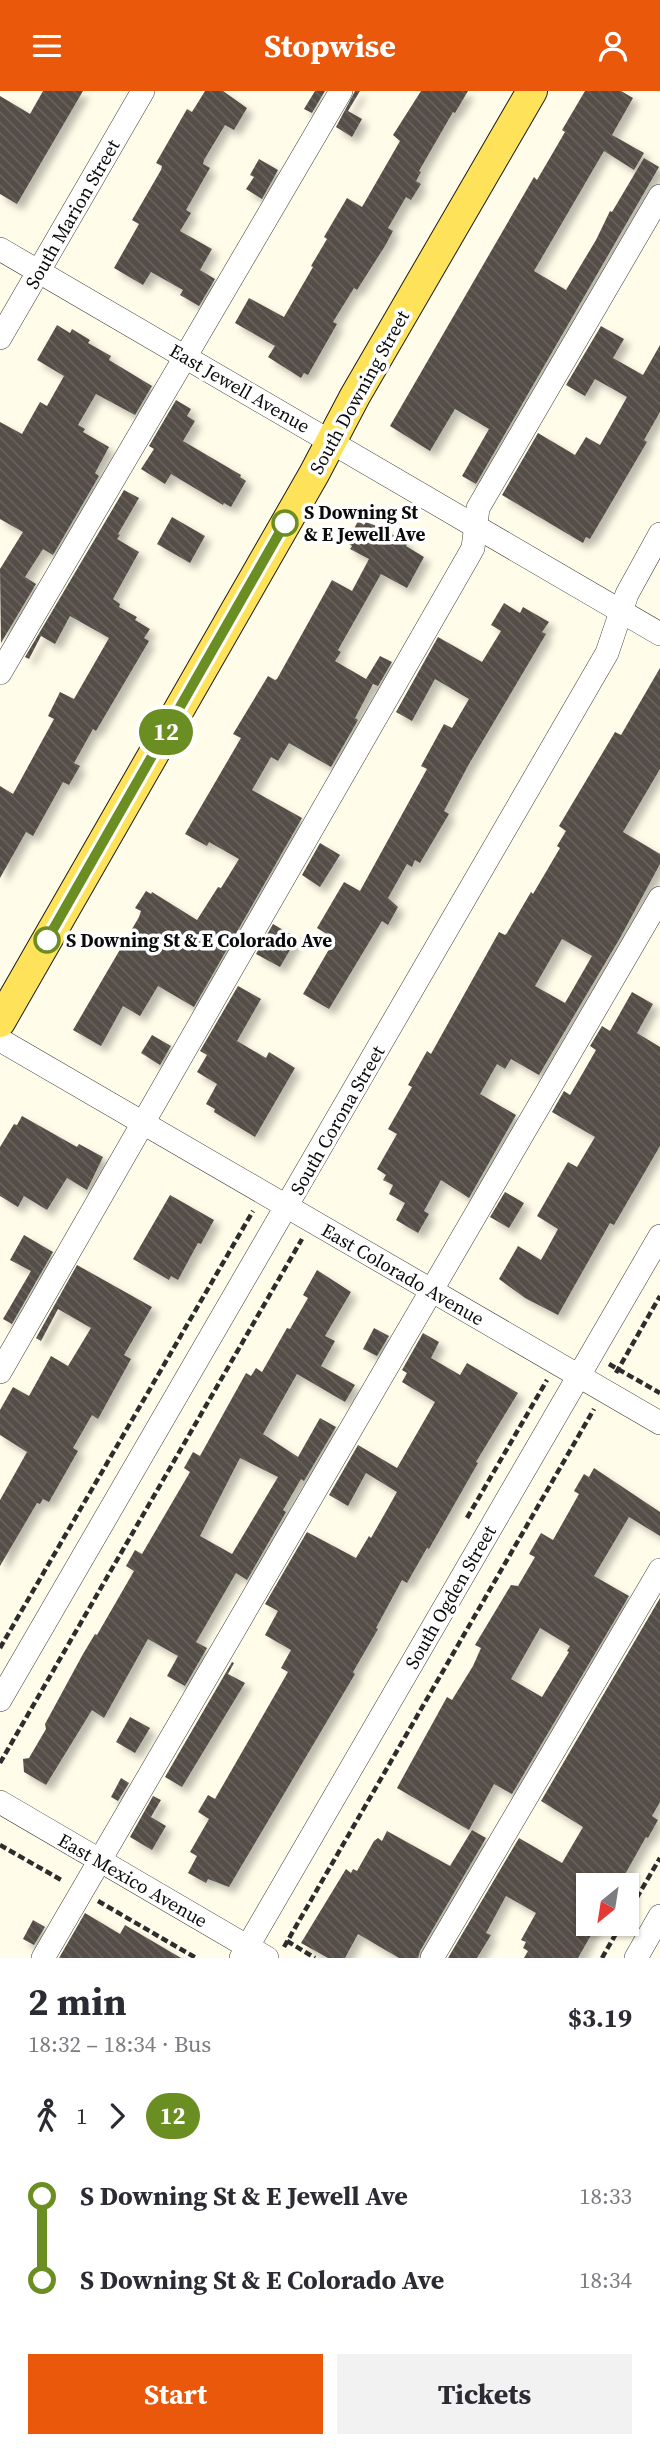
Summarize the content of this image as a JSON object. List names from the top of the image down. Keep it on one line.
{"streets":{"main road":["South Downing Street"],"street":["South Marion Street","East Jewell Avenue","South Corona Street","East Colorado Avenue","South Ogden Street","East Mexico Avenue"]},"crossings":[["South Marion Street","East Jewell Avenue"],["East Jewell Avenue","South Downing Street"],["East Jewell Avenue","South Corona Street"],["South Corona Street","East Colorado Avenue"],["East Colorado Avenue","South Ogden Street"],["South Ogden Street","East Mexico Avenue"]],"places":["S Downing St & E Jewell Ave","S Downing St & E Colorado Ave"],"lines":["bus line 12"],"north":"bottom left","page":{"header":"Stopwise","on_map":"12","heading":["2 min","18:32 – 18:34 · Bus","$3.19"],"legs":["1","12"],"list":[{"name":"S Downing St & E Jewell Ave","value":"18:33"},{"name":"S Downing St & E Colorado Ave","value":"18:34"}],"buttons":["Start","Tickets"]}}
